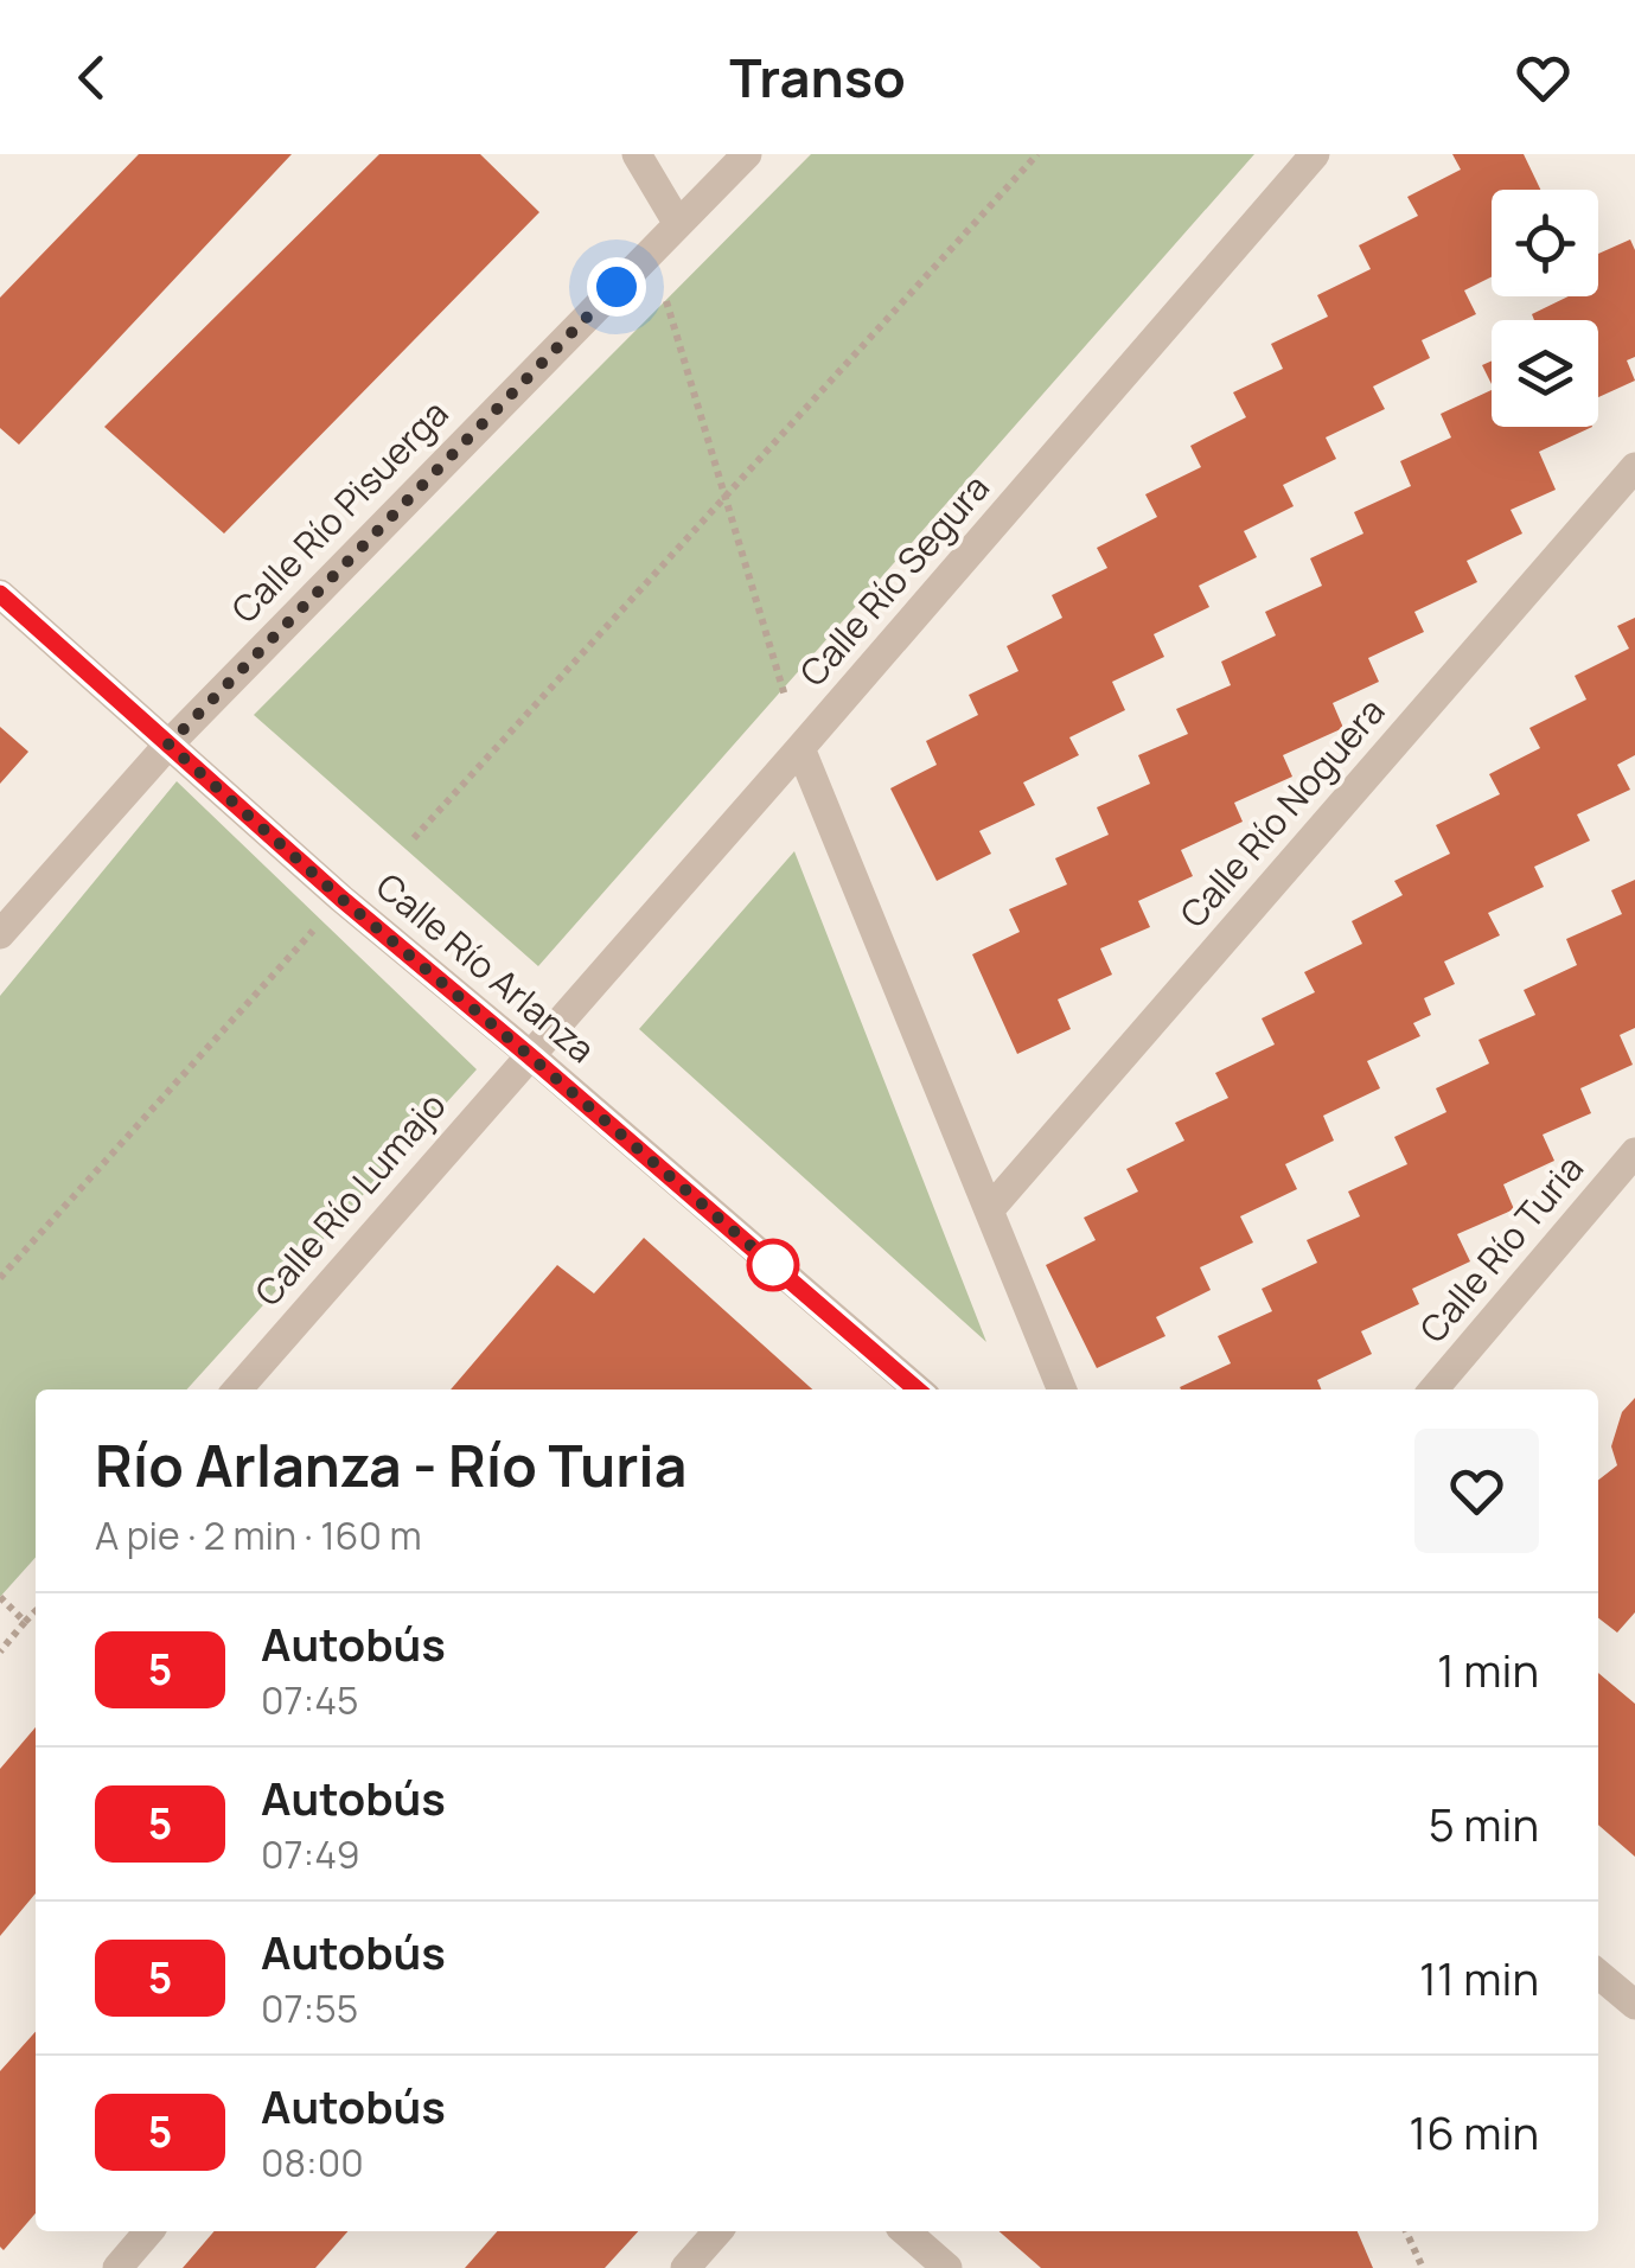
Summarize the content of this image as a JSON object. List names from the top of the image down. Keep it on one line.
{"streets":{"street":["Calle Río Pisuerga","Calle Río Segura","Calle Río Noguera","Calle Río Arlanza","Calle Río Lumajo","Calle Río Turia"]},"crossings":[["Calle Río Pisuerga","Calle Río Arlanza"],["Calle Río Segura","Calle Río Arlanza"],["Calle Río Segura","Calle Río Lumajo"],["Calle Río Arlanza","Calle Río Lumajo"]],"lines":["bus line 5"],"page":{"header":"Transo","heading":["Río Arlanza - Río Turia","A pie · 2 min · 160 m"],"list":[{"mark":"5","name":"Autobús","note":"07:45","value":"1 min"},{"mark":"5","name":"Autobús","note":"07:49","value":"5 min"},{"mark":"5","name":"Autobús","note":"07:55","value":"11 min"},{"mark":"5","name":"Autobús","note":"08:00","value":"16 min"}]}}
